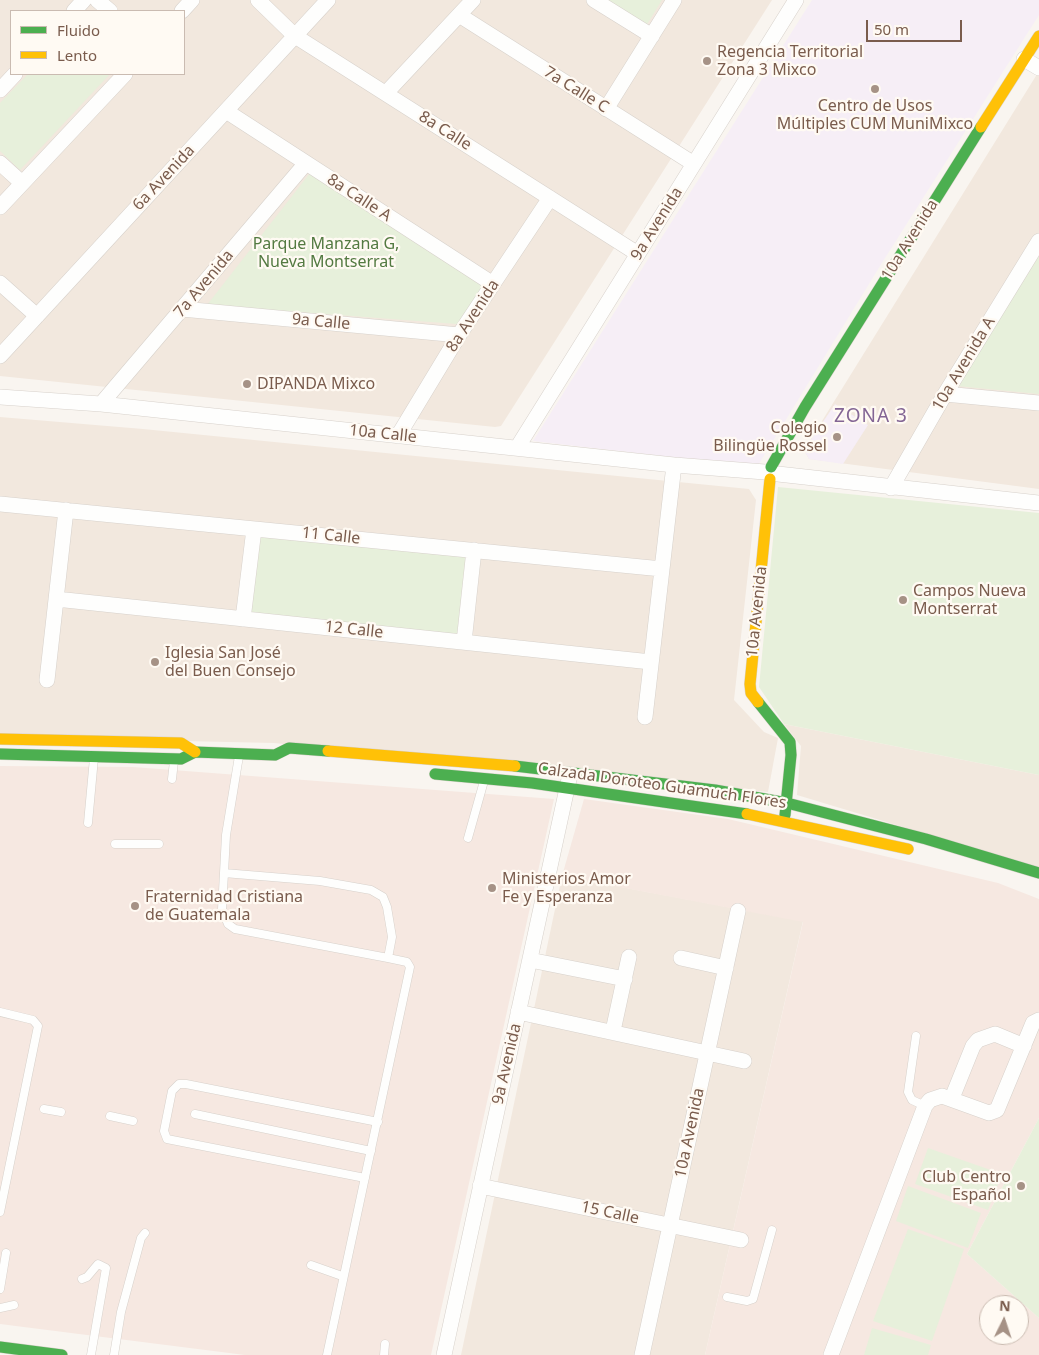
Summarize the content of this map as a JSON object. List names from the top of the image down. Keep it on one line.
{"streets":{"main road":["10a Avenida","Calzada Doroteo Guamuch Flores"],"street":["7a Calle C","8a Calle","6a Avenida","8a Calle A","9a Avenida","7a Avenida","8a Avenida","9a Calle","10a Avenida A","10a Calle","11 Calle","12 Calle","15 Calle"]},"crossings":[["7a Calle C","9a Avenida"],["8a Calle","6a Avenida"],["8a Calle","9a Avenida"],["8a Calle","8a Avenida"],["6a Avenida","8a Calle A"],["8a Calle A","7a Avenida"],["8a Calle A","8a Avenida"],["9a Avenida","10a Calle"],["9a Avenida","Calzada Doroteo Guamuch Flores"],["9a Avenida","15 Calle"],["10a Avenida","10a Calle"],["10a Avenida","Calzada Doroteo Guamuch Flores"],["10a Avenida","15 Calle"],["7a Avenida","9a Calle"],["7a Avenida","10a Calle"],["8a Avenida","9a Calle"],["8a Avenida","10a Calle"],["10a Avenida A","10a Calle"]],"districts":["ZONA 3"],"parks":["Parque Manzana G, Nueva Montserrat"],"places":["Regencia Territorial Zona 3 Mixco","Centro de Usos Múltiples CUM MuniMixco","DIPANDA Mixco","Colegio Bilingüe Rossel","Campos Nueva Montserrat","Iglesia San José del Buen Consejo","Ministerios Amor Fe y Esperanza","Fraternidad Cristiana de Guatemala","Club Centro Español"],"legend":["Fluido","Lento"],"scale_bar":"50 m","north":"top"}
